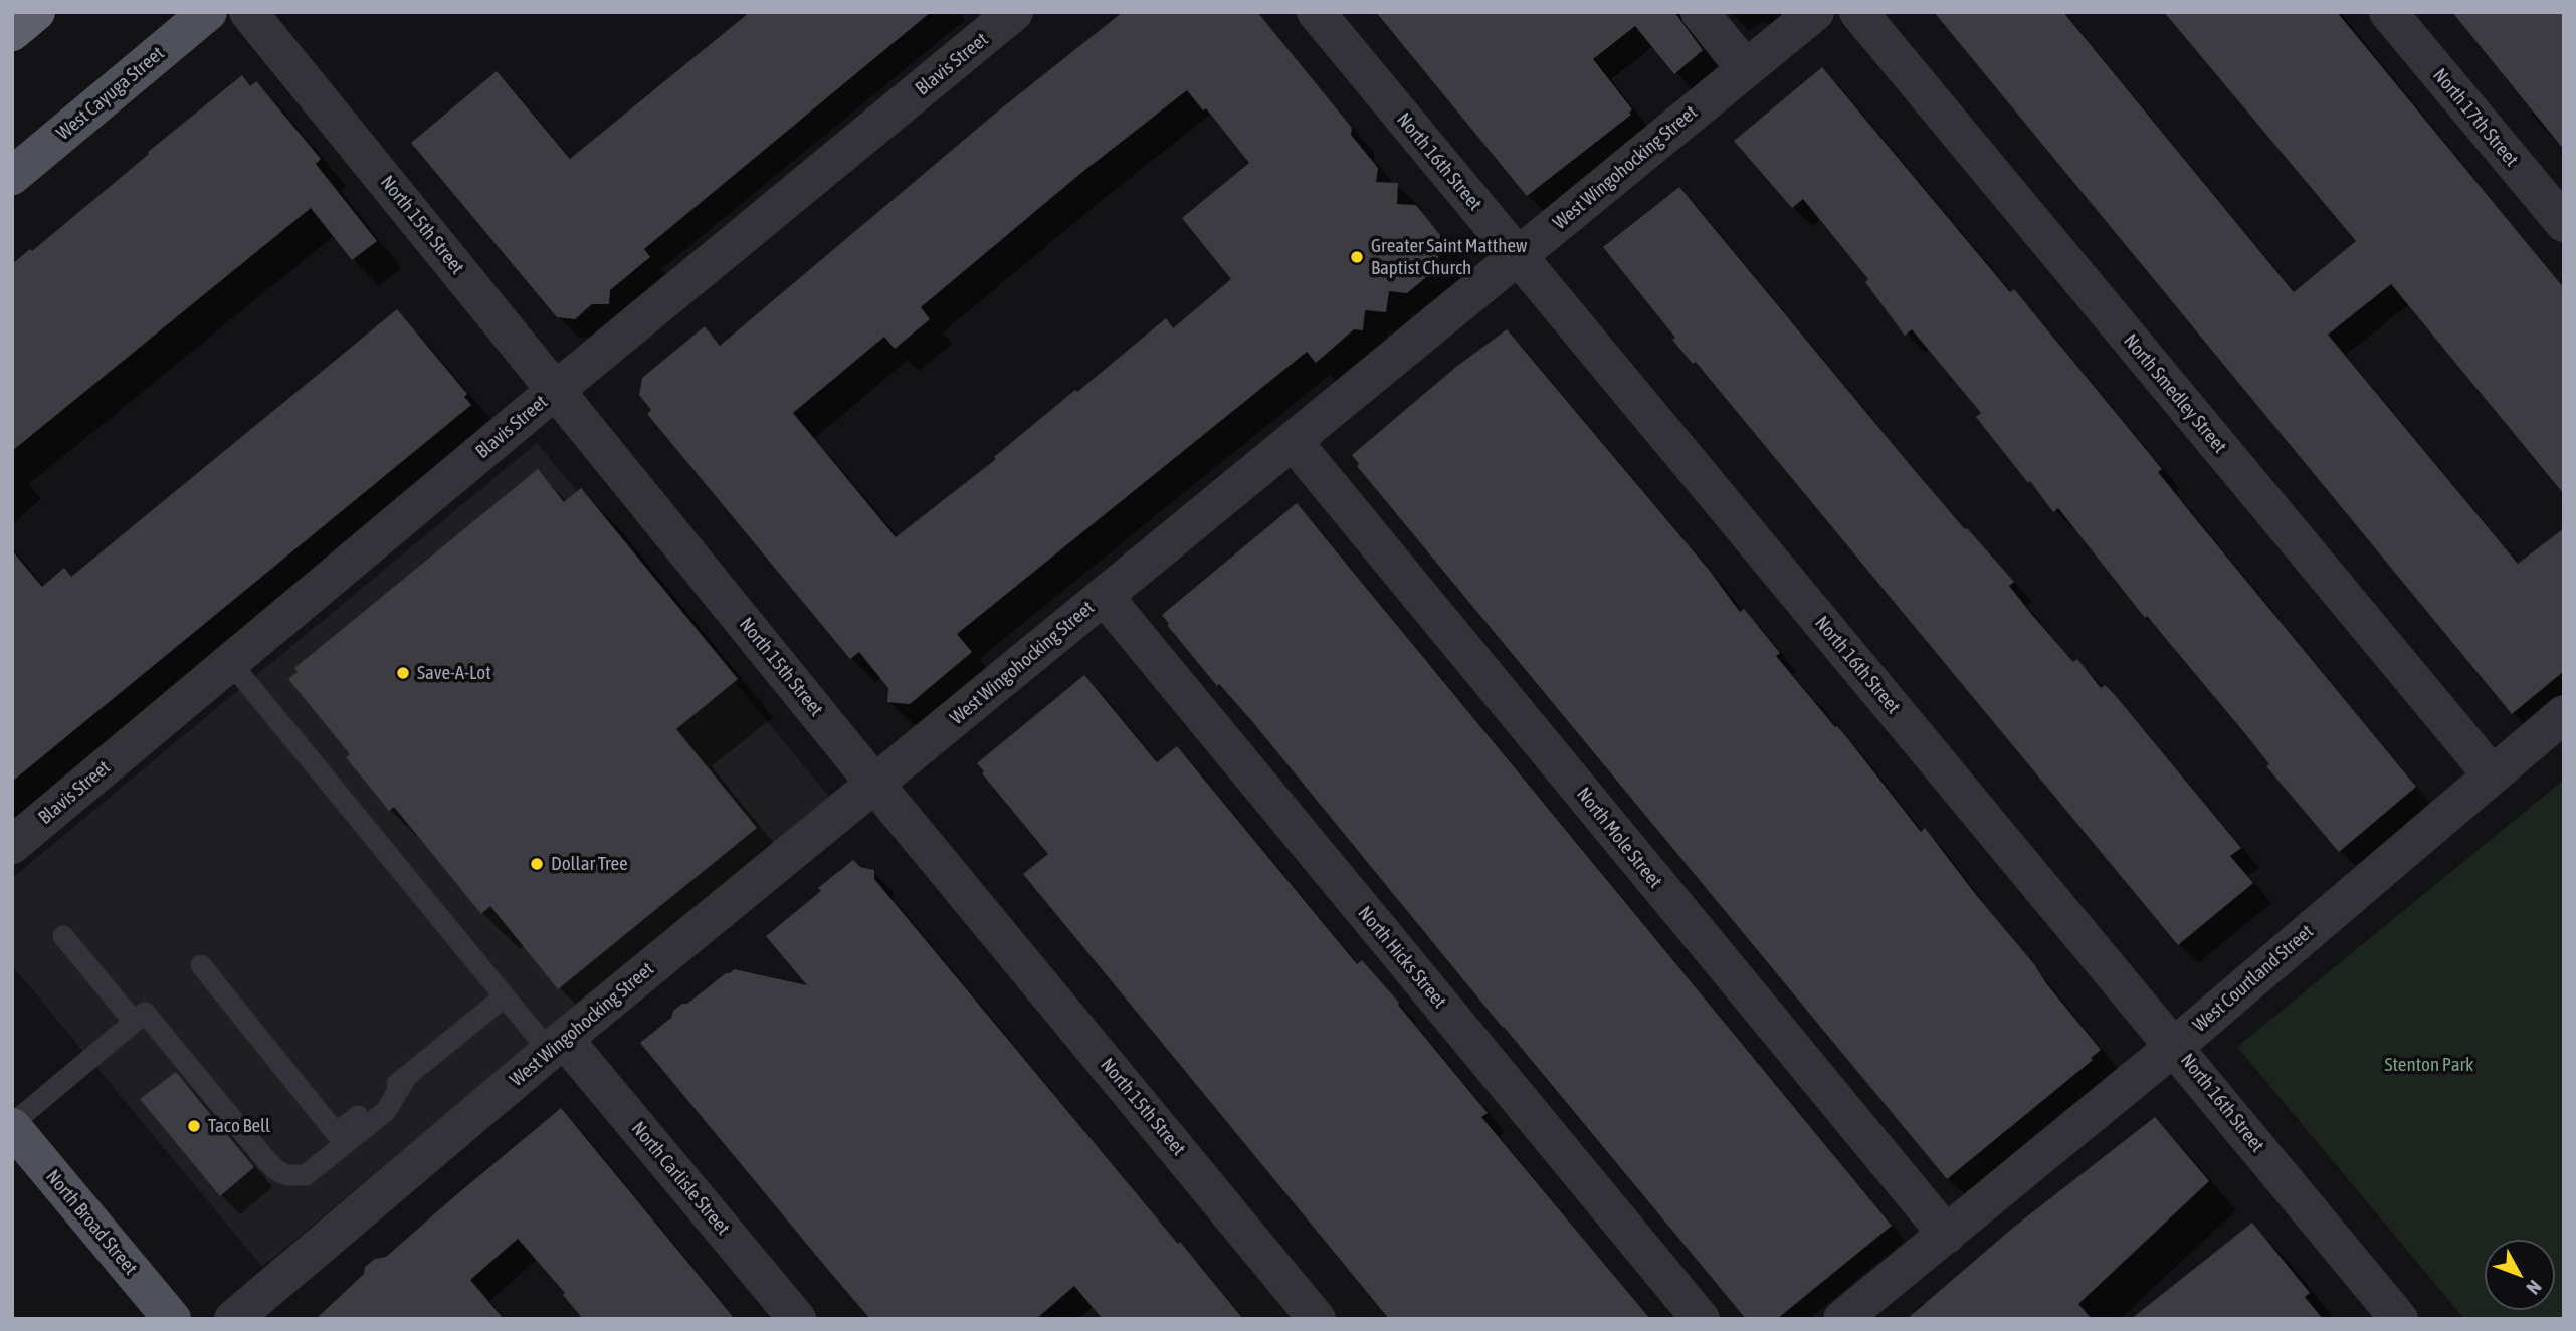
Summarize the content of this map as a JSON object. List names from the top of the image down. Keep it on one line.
{"streets":{"main road":["West Cayuga Street","North Broad Street"],"street":["Blavis Street","North 17th Street","North 16th Street","West Wingohocking Street","North 15th Street","North Smedley Street","North Mole Street","North Hicks Street","West Courtland Street","North Carlisle Street"]},"crossings":[["Blavis Street","North 15th Street"],["North 16th Street","West Wingohocking Street"],["North 16th Street","West Courtland Street"],["West Wingohocking Street","North 15th Street"],["West Wingohocking Street","North Mole Street"],["West Wingohocking Street","North Hicks Street"],["West Wingohocking Street","North Carlisle Street"],["North Smedley Street","West Courtland Street"],["North Mole Street","West Courtland Street"]],"parks":["Stenton Park"],"places":["Greater Saint Matthew Baptist Church","Save-A-Lot","Dollar Tree","Taco Bell"],"north":"bottom right"}
